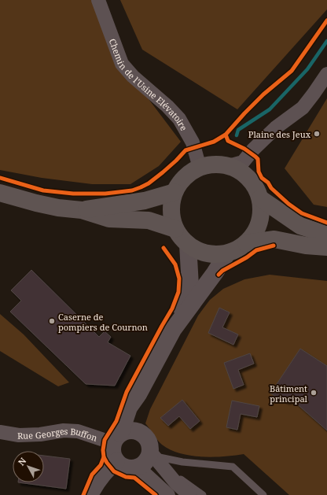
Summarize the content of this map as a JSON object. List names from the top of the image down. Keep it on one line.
{"streets":{"street":["Chemin de l'Usine Elévatoire","Rue Georges Buffon"]},"places":["Plaine des Jeux","Caserne de pompiers de Cournon","Bâtiment principal"],"north":"top left"}
